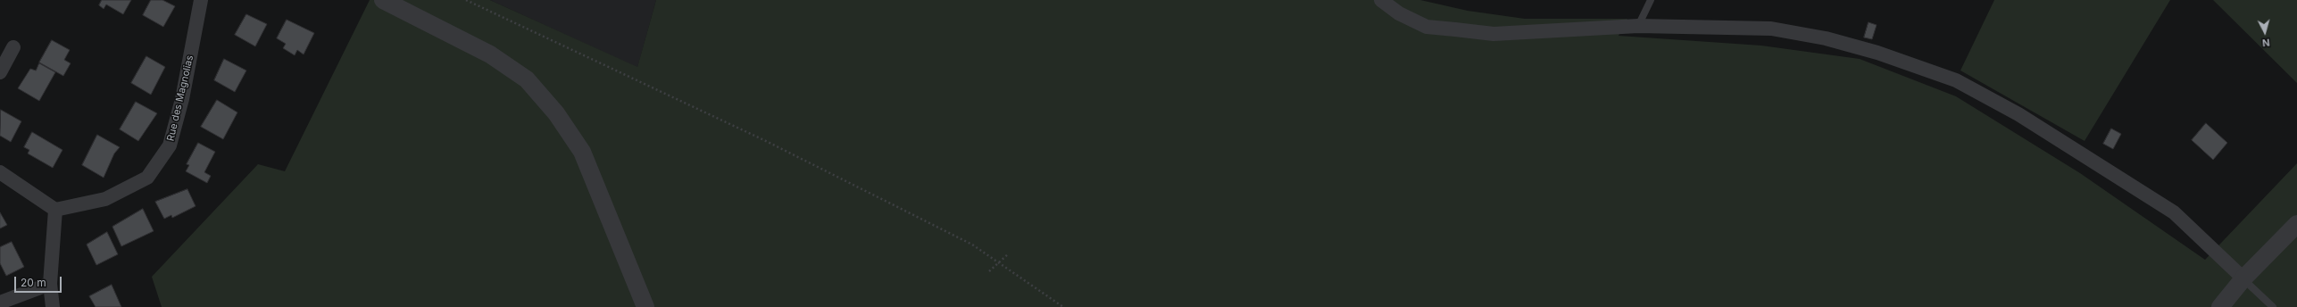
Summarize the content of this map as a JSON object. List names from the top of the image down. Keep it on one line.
{"streets":{"street":["Rue des Magnolias"]},"scale_bar":"20 m","north":"bottom"}
